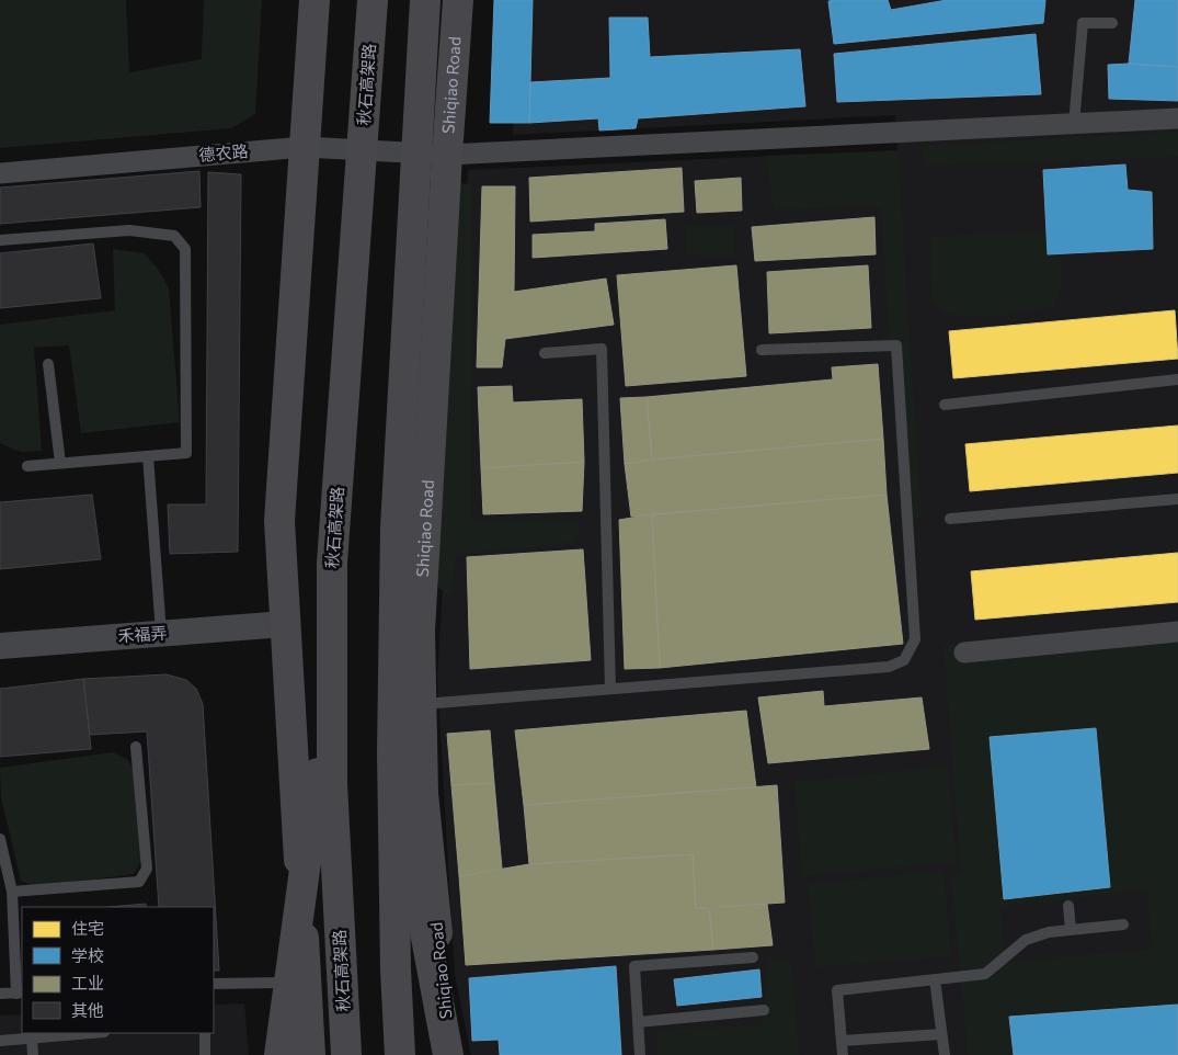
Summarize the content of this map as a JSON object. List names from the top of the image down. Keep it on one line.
{"streets":{"main road":["秋石高架路","Shiqiao Road"],"street":["德农路","禾福弄"]},"crossings":[["Shiqiao Road","德农路"]],"legend":["住宅","学校","工业","其他"]}
